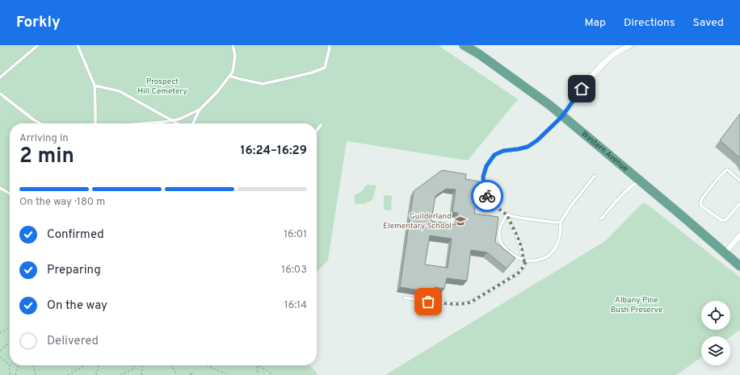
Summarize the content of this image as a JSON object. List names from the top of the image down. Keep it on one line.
{"streets":{"main road":["Western Avenue"]},"parks":["Prospect Hill Cemetery","Albany Pine Bush Preserve"],"places":{"school or university":["Guilderland Elementary School"]},"page":{"header":"Forkly","nav":["Map","Directions","Saved"],"heading":["2 min","Arriving in","16:24–16:29"],"bar":"On the way · 180 m","list":[["Confirmed","16:01"],["Preparing","16:03"],["On the way","16:14"],"Delivered"]}}
